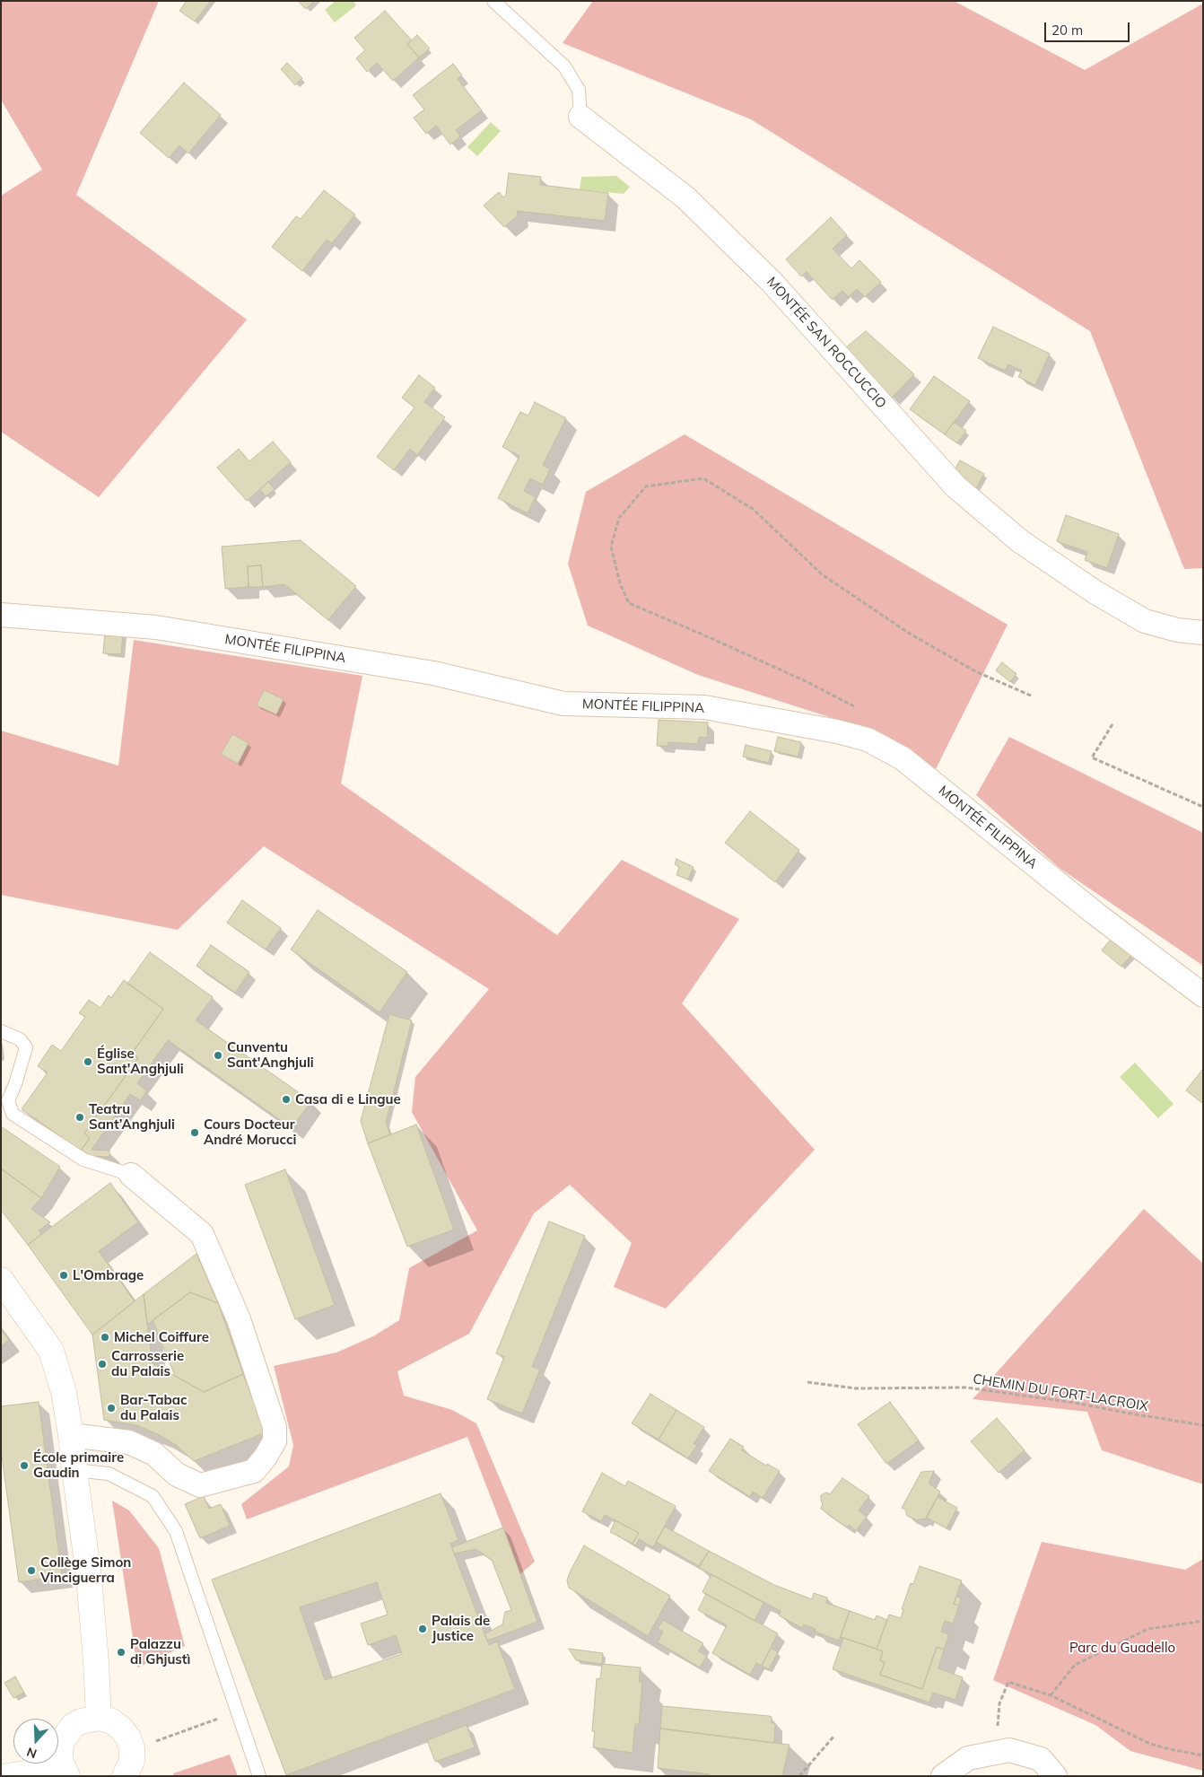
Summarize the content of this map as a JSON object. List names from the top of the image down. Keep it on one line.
{"streets":{"street":["MONTÉE SAN ROCCUCCIO","MONTÉE FILIPPINA"],"path":["CHEMIN DU FORT-LACROIX"]},"parks":["Parc du Guadello"],"places":["Cunventu Sant'Anghjuli","Église Sant'Anghjuli","Casa di e Lingue","Teatru Sant’Anghjuli","Cours Docteur André Morucci","L'Ombrage","Michel Coiffure","Carrosserie du Palais","Bar-Tabac du Palais","École primaire Gaudin","Collège Simon Vinciguerra","Palais de Justice","Palazzu di Ghjustì"],"scale_bar":"20 m","north":"bottom"}
